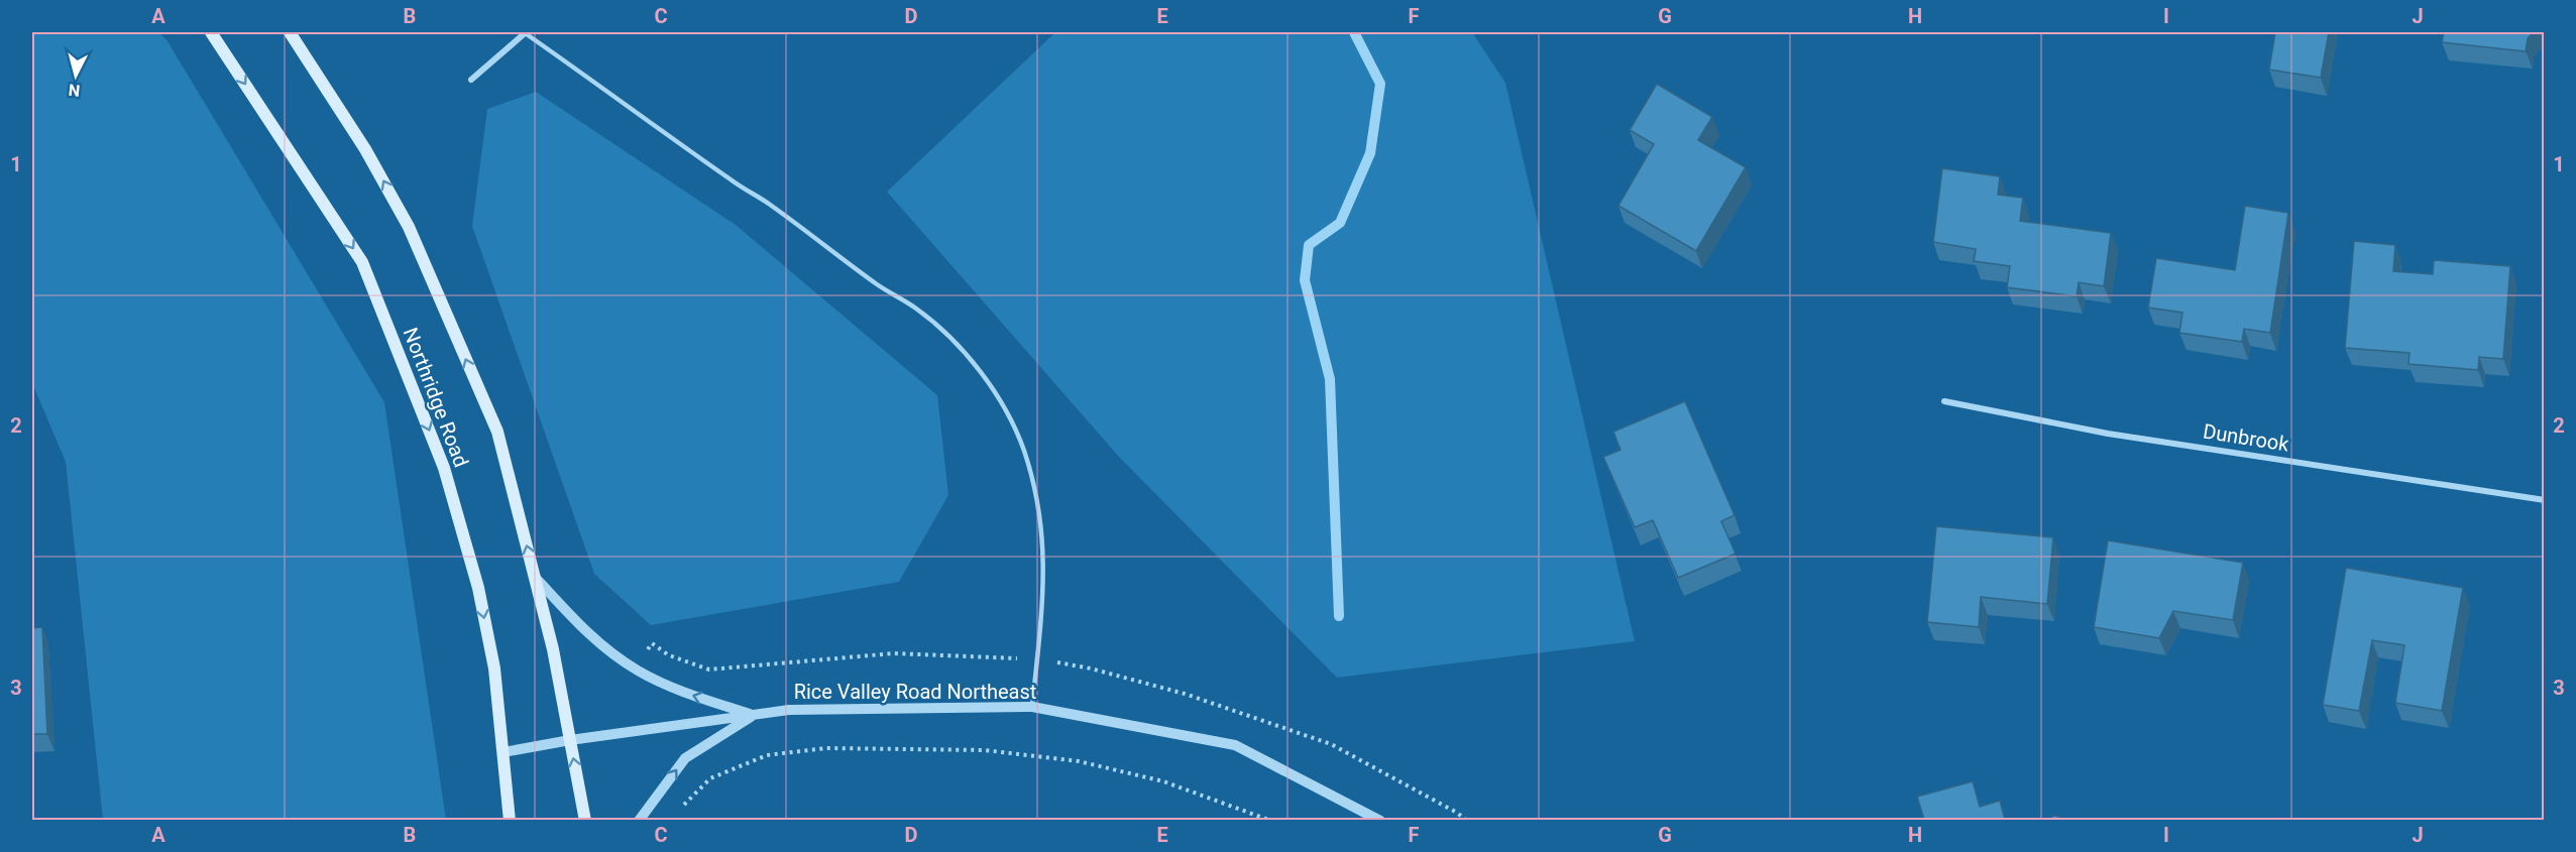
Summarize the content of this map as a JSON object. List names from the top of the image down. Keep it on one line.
{"streets":{"main road":["Northridge Road"],"street":["Dunbrook","Rice Valley Road Northeast"]},"crossings":[["Northridge Road","Rice Valley Road Northeast"]],"north":"bottom","grid":{"columns":["A","B","C","D","E","F","G","H","I","J"],"rows":["1","2","3"]}}
